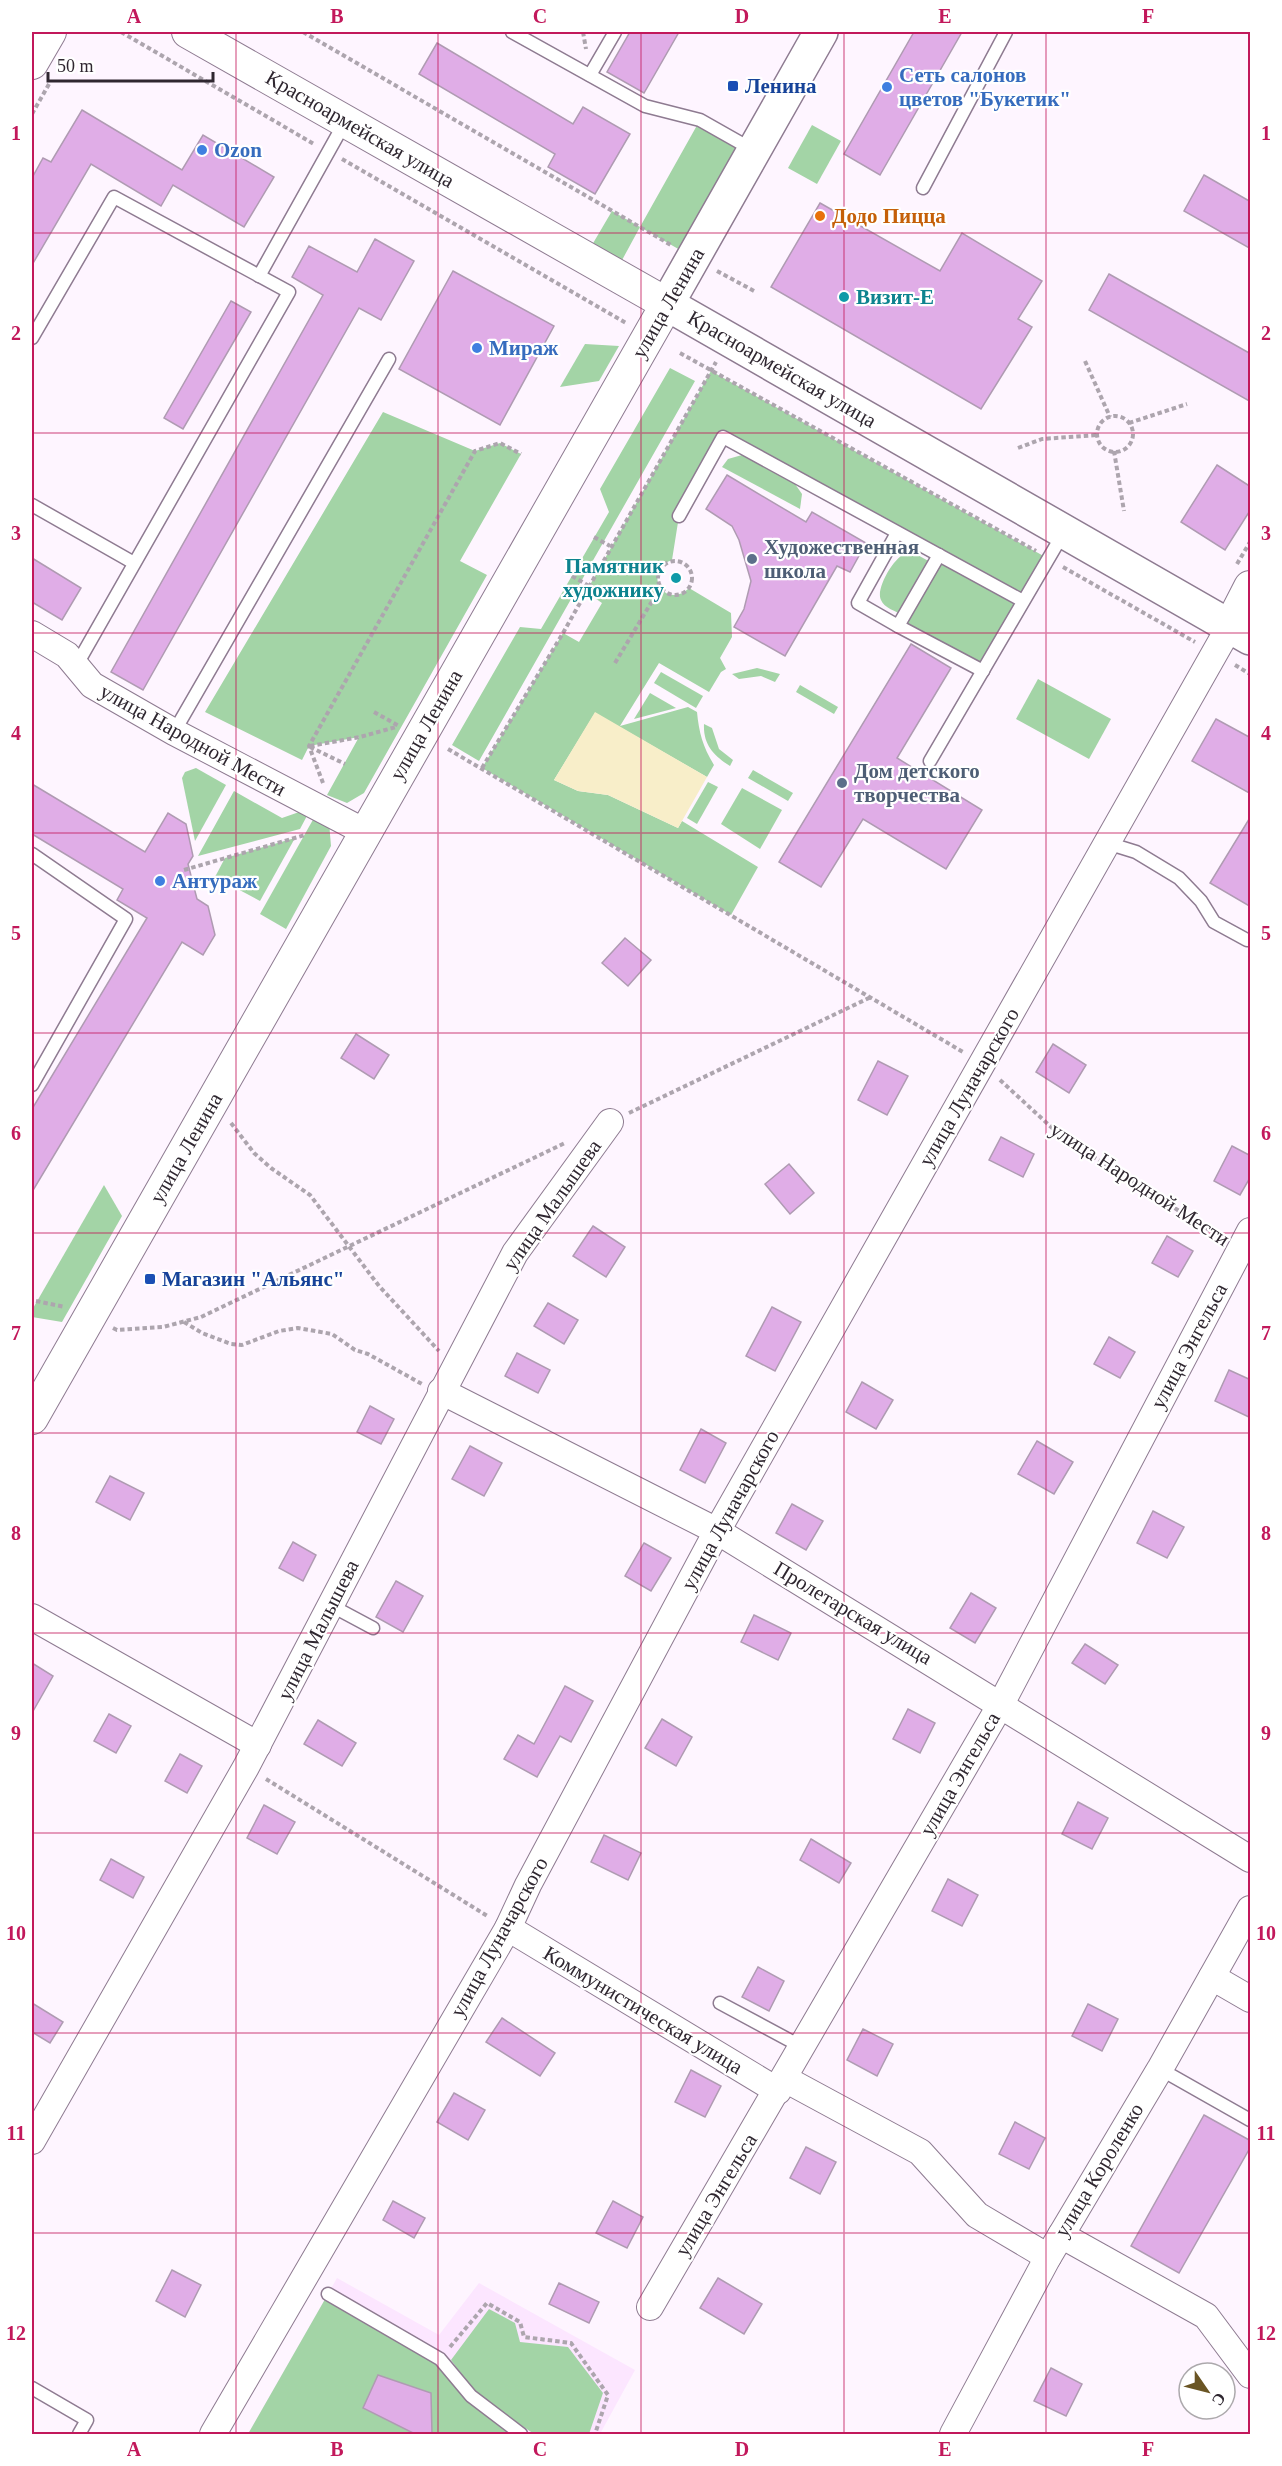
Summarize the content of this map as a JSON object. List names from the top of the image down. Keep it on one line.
{"streets":{"main road":["Красноармейская улица","улица Ленина"],"street":["улица Народной Мести","улица Луначарского","улица Малышева","улица Энгельса","Пролетарская улица","Коммунистическая улица","улица Короленко"]},"crossings":[["Красноармейская улица","улица Ленина"],["Красноармейская улица","улица Луначарского"],["улица Ленина","улица Народной Мести"],["улица Народной Мести","улица Луначарского"],["улица Народной Мести","улица Энгельса"],["улица Луначарского","Пролетарская улица"],["улица Луначарского","Коммунистическая улица"],["улица Малышева","Пролетарская улица"],["улица Энгельса","Пролетарская улица"],["улица Энгельса","Коммунистическая улица"],["Коммунистическая улица","улица Короленко"]],"places":{"transit":["Ленина","Магазин \"Альянс\""],"other":["Сеть салонов цветов \"Букетик\"","Ozon","Додо Пицца","Визит-Е","Мираж","Художественная школа","Памятник художнику","Дом детского творчества","Антураж"]},"scale_bar":"50 m","north":"bottom right","grid":{"columns":["A","B","C","D","E","F"],"rows":["1","2","3","4","5","6","7","8","9","10","11","12"]}}
